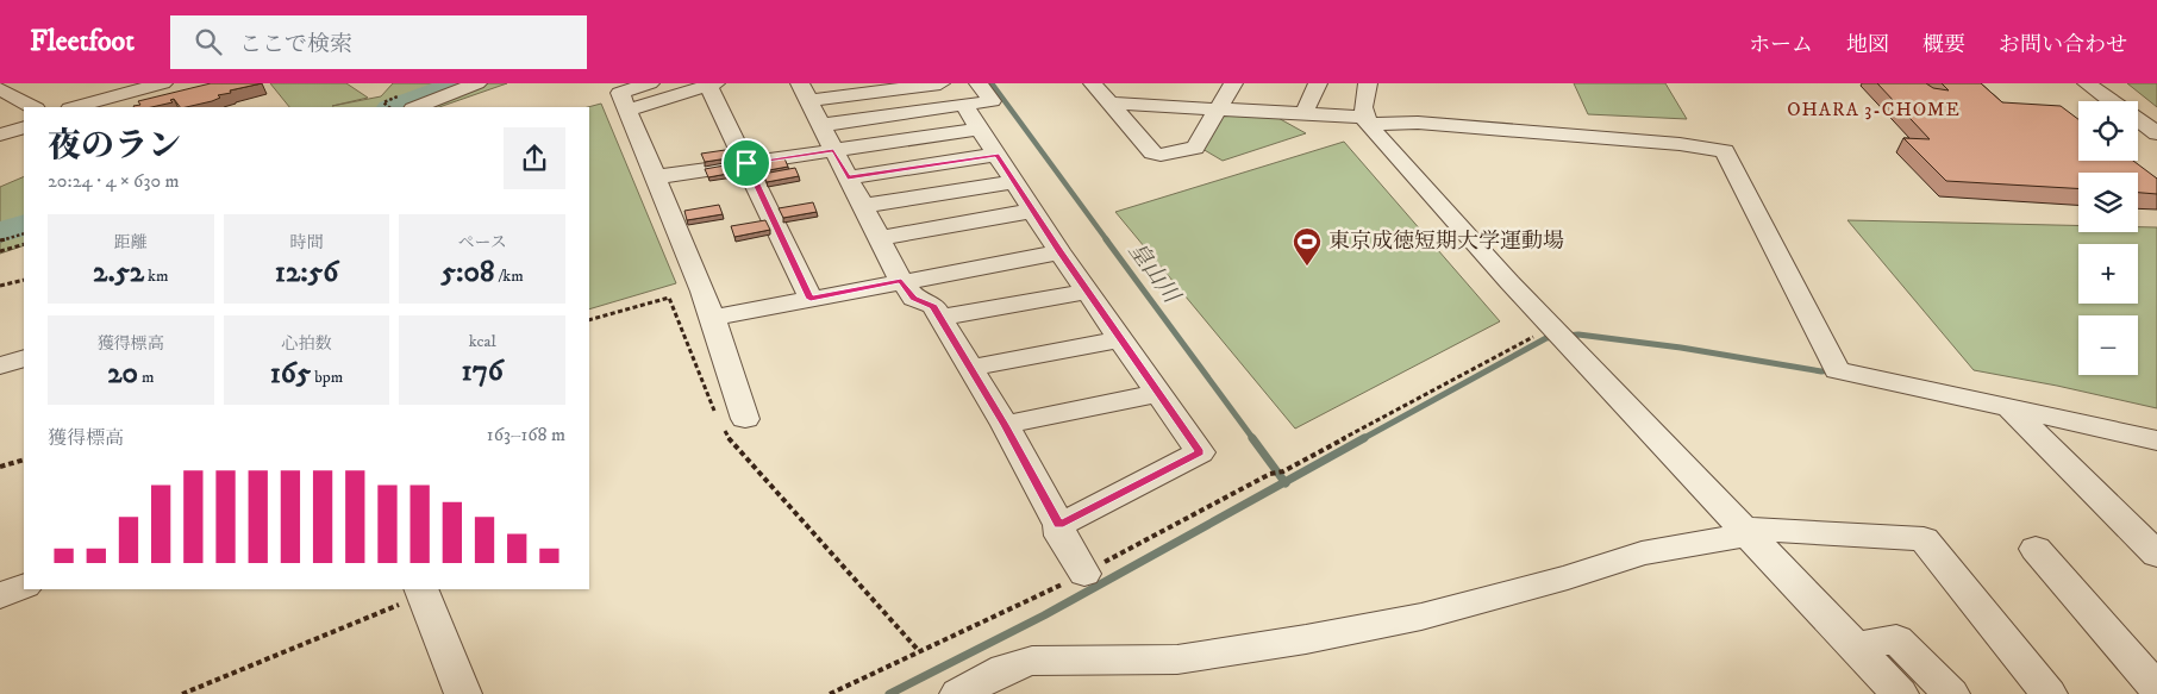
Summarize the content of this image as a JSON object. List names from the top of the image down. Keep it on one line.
{"districts":["OHARA 3-CHOME"],"water":["皇山川"],"places":{"sports":["東京成徳短期大学運動場"]},"page":{"header":"Fleetfoot","search":"ここで検索","nav":["ホーム","地図","概要","お問い合わせ"],"map_buttons":["+","−"],"heading":["夜のラン","20:24 · 4 × 630 m"],"stats":[["距離","2.52 km"],["時間","12:56"],["ペース","5:08 /km"],["獲得標高","20 m"],["心拍数","165 bpm"],["kcal","176"]],"chart":["獲得標高","163–168 m"]}}
